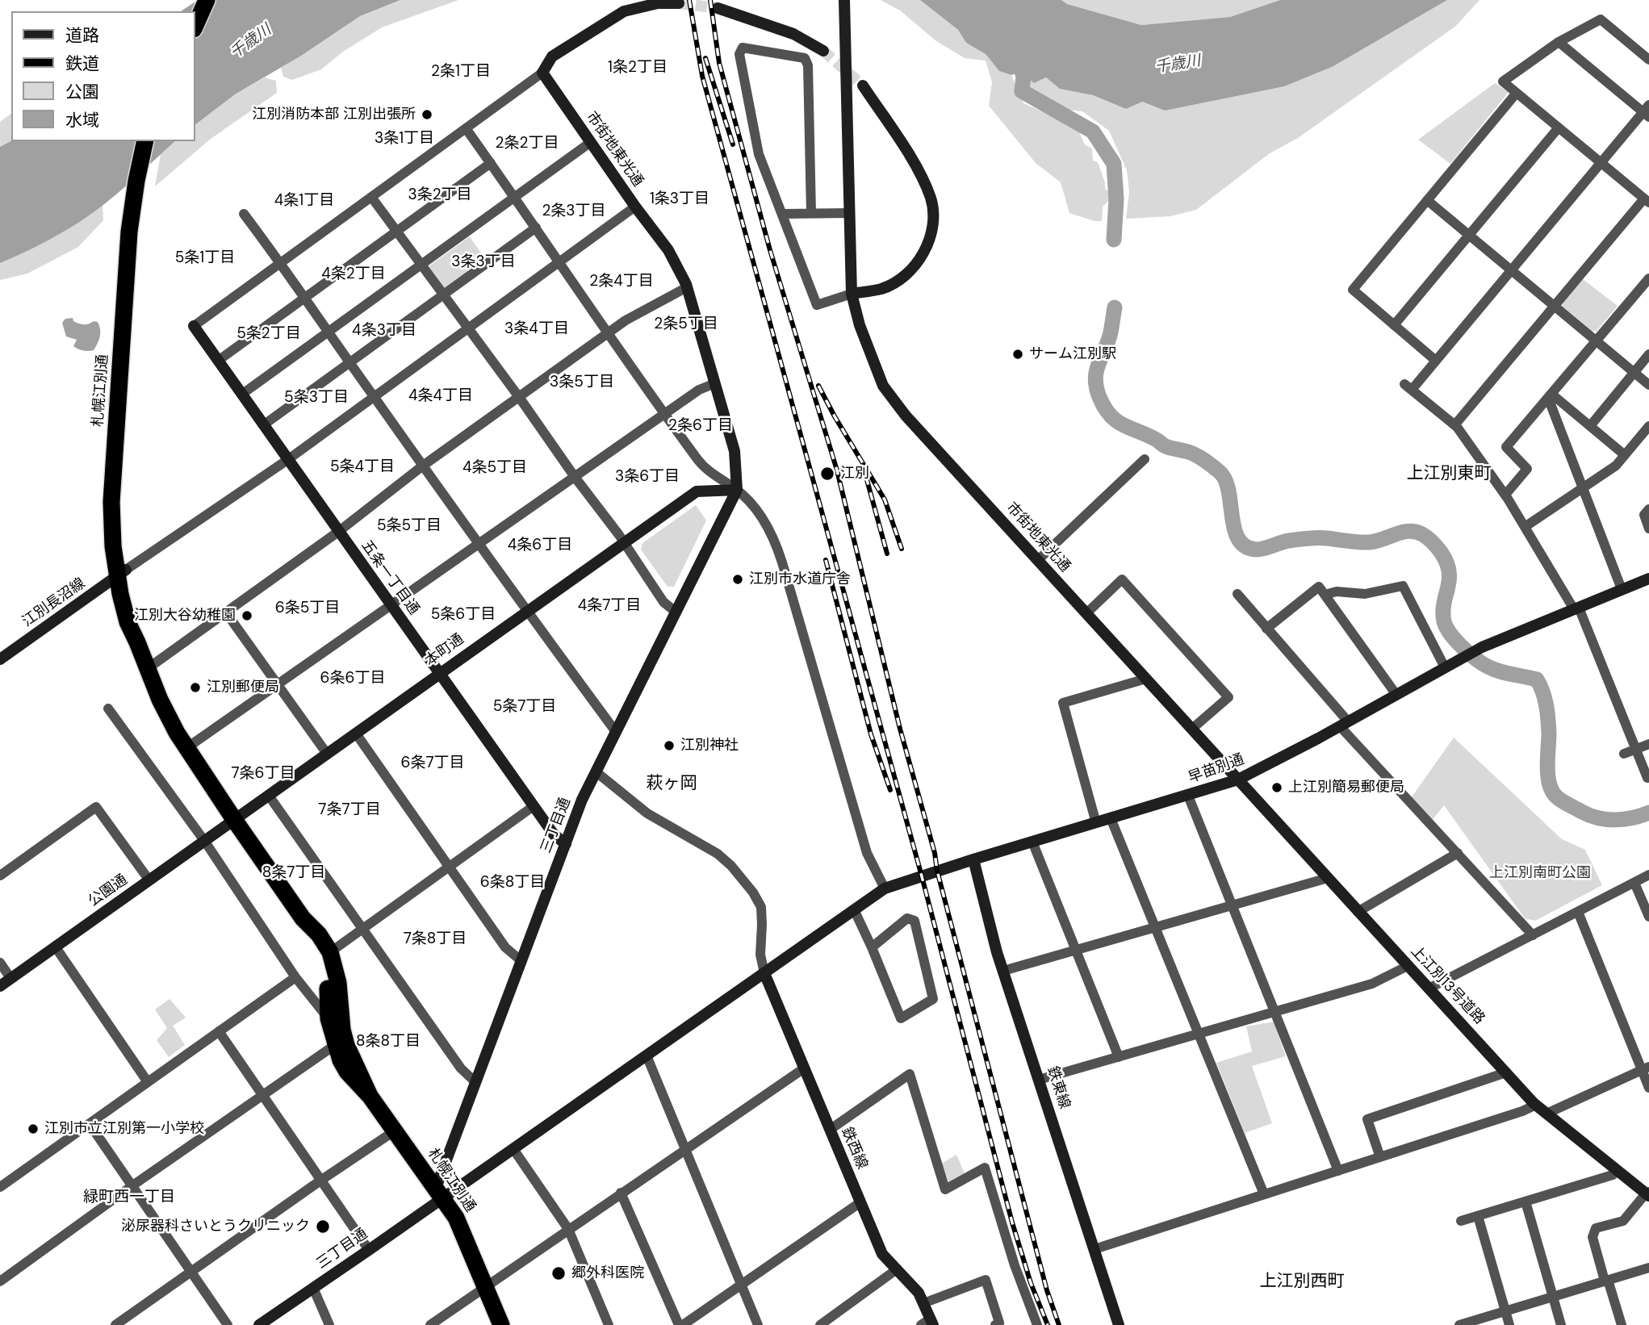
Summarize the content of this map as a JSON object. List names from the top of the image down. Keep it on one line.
{"streets":{"highway":["札幌江別通"],"street":["市街地東光通","五条一丁目通","江別長沼線","本町通","早苗別通","三丁目通","公園通","上江別13号道路","鉄東線","鉄西線"]},"crossings":[["市街地東光通","本町通"],["市街地東光通","早苗別通"],["市街地東光通","三丁目通"],["市街地東光通","上江別13号道路"],["札幌江別通","江別長沼線"],["札幌江別通","本町通"],["札幌江別通","早苗別通"],["札幌江別通","三丁目通"],["札幌江別通","公園通"],["五条一丁目通","本町通"],["五条一丁目通","三丁目通"],["本町通","三丁目通"],["本町通","公園通"],["早苗別通","三丁目通"],["早苗別通","上江別13号道路"],["早苗別通","鉄東線"],["早苗別通","鉄西線"]],"districts":["1条2丁目","2条1丁目","3条1丁目","2条2丁目","3条2丁目","1条3丁目","4条1丁目","2条3丁目","5条1丁目","3条3丁目","4条2丁目","2条4丁目","2条5丁目","3条4丁目","4条3丁目","5条2丁目","3条5丁目","4条4丁目","5条3丁目","2条6丁目","5条4丁目","4条5丁目","上江別東町","3条6丁目","5条5丁目","4条6丁目","4条7丁目","6条5丁目","5条6丁目","6条6丁目","5条7丁目","6条7丁目","7条6丁目","萩ヶ岡","7条7丁目","8条7丁目","6条8丁目","7条8丁目","8条8丁目","緑町西一丁目","上江別西町"],"water":["千歳川"],"parks":["上江別南町公園"],"places":["江別消防本部 江別出張所","サーム江別駅","江別","江別市水道庁舎","江別大谷幼稚園","江別郵便局","江別神社","上江別簡易郵便局","江別市立江別第一小学校","泌尿器科さいとうクリニック","郷外科医院"],"legend":["道路","鉄道","公園","水域"]}
